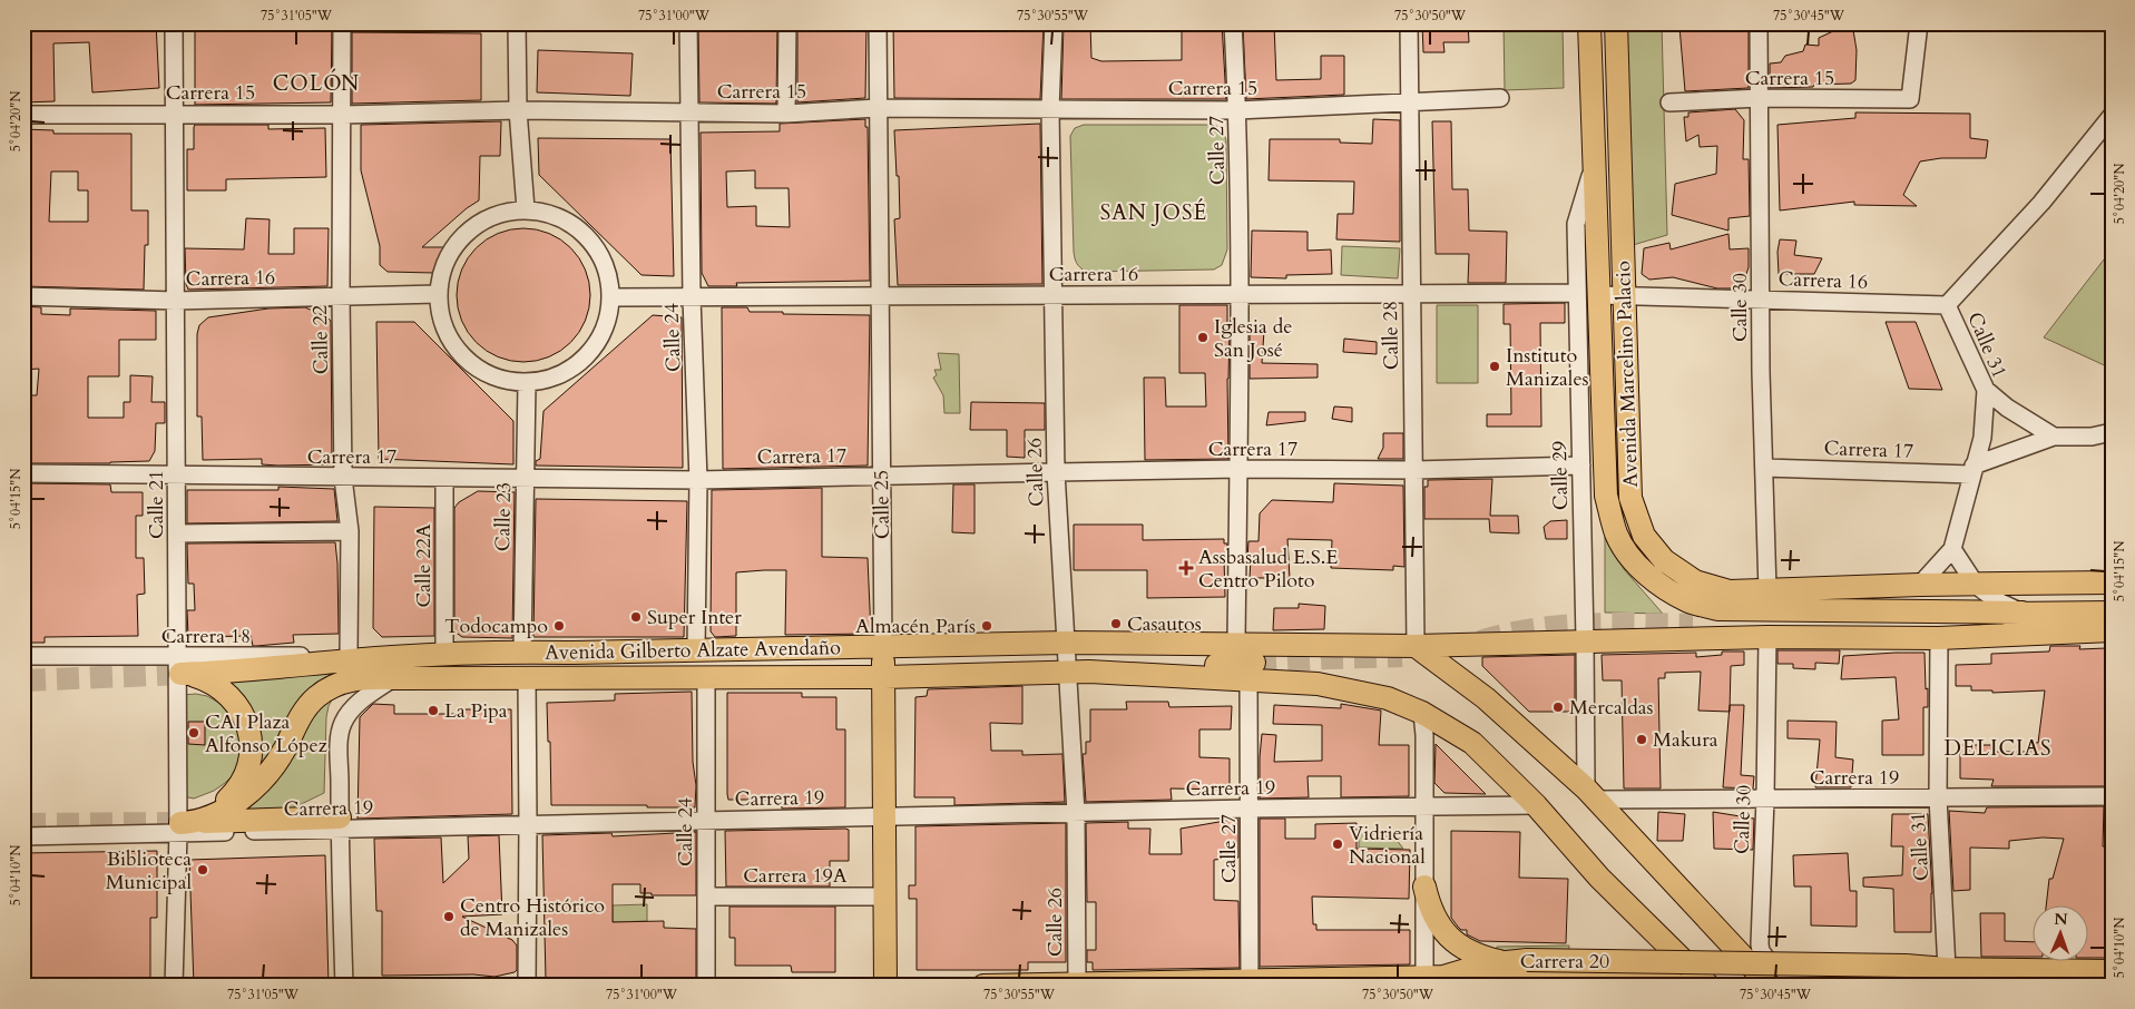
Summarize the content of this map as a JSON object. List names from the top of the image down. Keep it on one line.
{"streets":{"main road":["Avenida Marcelino Palacio","Calle 25","Avenida Gilberto Alzate Avendaño","Carrera 20"],"street":["Carrera 15","Calle 27","Carrera 16","Calle 30","Calle 28","Calle 24","Calle 22","Calle 31","Carrera 17","Calle 26","Calle 29","Calle 21","Calle 23","Calle 22A","Carrera 18","Carrera 19","Carrera 19A"]},"crossings":[["Carrera 15","Calle 27"],["Carrera 15","Calle 30"],["Carrera 15","Calle 28"],["Carrera 15","Calle 24"],["Carrera 15","Calle 22"],["Carrera 15","Calle 26"],["Carrera 15","Calle 21"],["Carrera 15","Calle 25"],["Calle 27","Carrera 16"],["Calle 27","Carrera 17"],["Calle 27","Avenida Gilberto Alzate Avendaño"],["Calle 27","Carrera 19"],["Calle 27","Carrera 20"],["Carrera 16","Calle 30"],["Carrera 16","Calle 28"],["Carrera 16","Calle 24"],["Carrera 16","Calle 22"],["Carrera 16","Calle 31"],["Carrera 16","Avenida Marcelino Palacio"],["Carrera 16","Calle 26"],["Carrera 16","Calle 29"],["Carrera 16","Calle 21"],["Carrera 16","Calle 25"],["Carrera 16","Calle 23"],["Calle 30","Avenida Marcelino Palacio"],["Calle 30","Carrera 17"],["Calle 30","Carrera 19"],["Calle 30","Carrera 20"],["Calle 28","Carrera 17"],["Calle 28","Avenida Gilberto Alzate Avendaño"],["Calle 24","Carrera 17"],["Calle 24","Avenida Gilberto Alzate Avendaño"],["Calle 24","Carrera 19"],["Calle 24","Carrera 19A"],["Calle 22","Carrera 17"],["Calle 22","Carrera 18"],["Calle 31","Avenida Marcelino Palacio"],["Calle 31","Carrera 17"],["Calle 31","Carrera 19"],["Calle 31","Carrera 20"],["Avenida Marcelino Palacio","Calle 29"],["Carrera 17","Calle 26"],["Carrera 17","Calle 29"],["Carrera 17","Calle 21"],["Carrera 17","Calle 25"],["Carrera 17","Calle 23"],["Carrera 17","Calle 22A"],["Calle 26","Avenida Gilberto Alzate Avendaño"],["Calle 26","Carrera 19"],["Calle 26","Carrera 20"],["Calle 29","Carrera 19"],["Calle 21","Carrera 18"],["Calle 21","Avenida Gilberto Alzate Avendaño"],["Calle 25","Avenida Gilberto Alzate Avendaño"],["Calle 25","Carrera 19"],["Calle 25","Carrera 19A"],["Calle 23","Avenida Gilberto Alzate Avendaño"],["Calle 22A","Avenida Gilberto Alzate Avendaño"],["Carrera 18","Avenida Gilberto Alzate Avendaño"],["Avenida Gilberto Alzate Avendaño","Carrera 19"]],"districts":["COLÓN","SAN JOSÉ","DELICIAS"],"places":{"other":["Iglesia de San José","Instituto Manizales","Super Inter","Casautos","Todocampo","Almacén París","Mercaldas","La Pipa","CAI Plaza Alfonso López","Makura","Vidriería Nacional","Biblioteca Municipal","Centro Histórico de Manizales"],"health":["Assbasalud E.S.E Centro Piloto"]},"north":"top","coordinates":["75°31'05\"W","75°31'00\"W","75°30'55\"W","75°30'50\"W","75°30'45\"W","5°04'20\"N","5°04'15\"N","5°04'10\"N"]}
